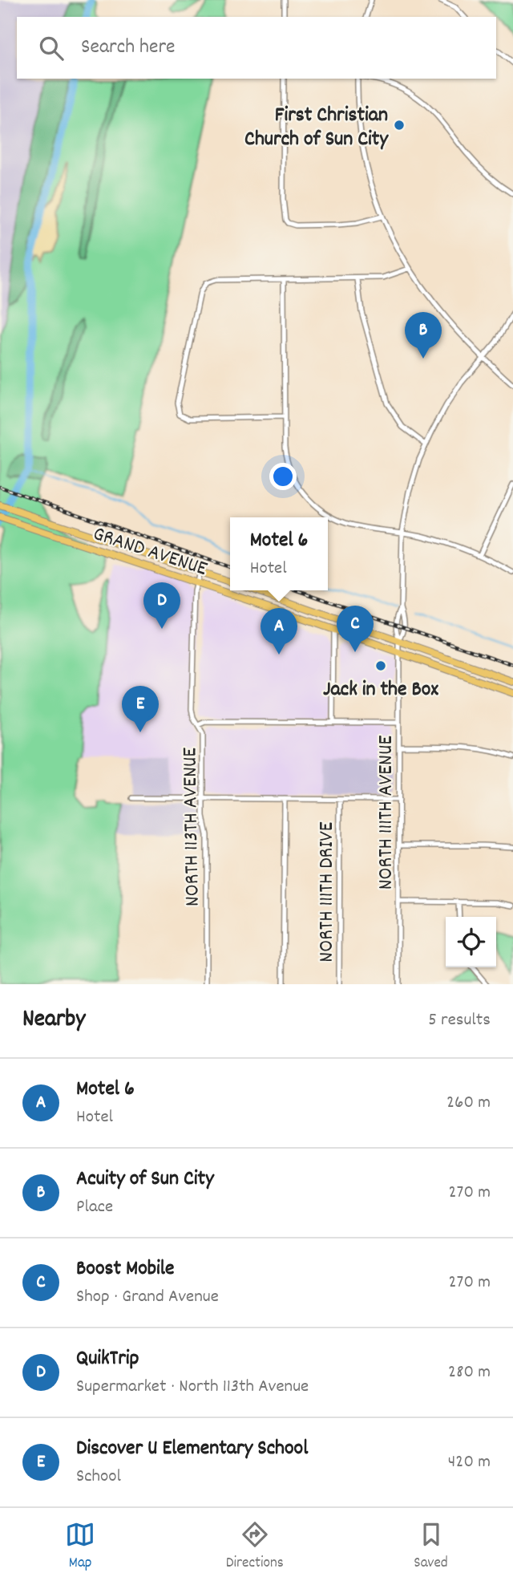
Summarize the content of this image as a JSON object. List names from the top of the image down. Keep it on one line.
{"streets":{"highway":["GRAND AVENUE"],"street":["NORTH 111TH AVENUE","NORTH 113TH AVENUE","NORTH 111TH DRIVE"]},"crossings":[["GRAND AVENUE","NORTH 111TH AVENUE"],["GRAND AVENUE","NORTH 113TH AVENUE"]],"places":["First Christian Church of Sun City","Jack in the Box"],"page":{"search":"Search here","pins":["B","D","C","A","E"],"popup":["Motel 6","Hotel"],"heading":["Nearby","5 results"],"list":[{"mark":"A","name":"Motel 6","note":"Hotel","value":"260 m"},{"mark":"B","name":"Acuity of Sun City","note":"Place","value":"270 m"},{"mark":"C","name":"Boost Mobile","note":"Shop · Grand Avenue","value":"270 m"},{"mark":"D","name":"QuikTrip","note":"Supermarket · North 113th Avenue","value":"280 m"},{"mark":"E","name":"Discover U Elementary School","note":"School","value":"420 m"}],"nav":["Map","Directions","Saved"]}}
